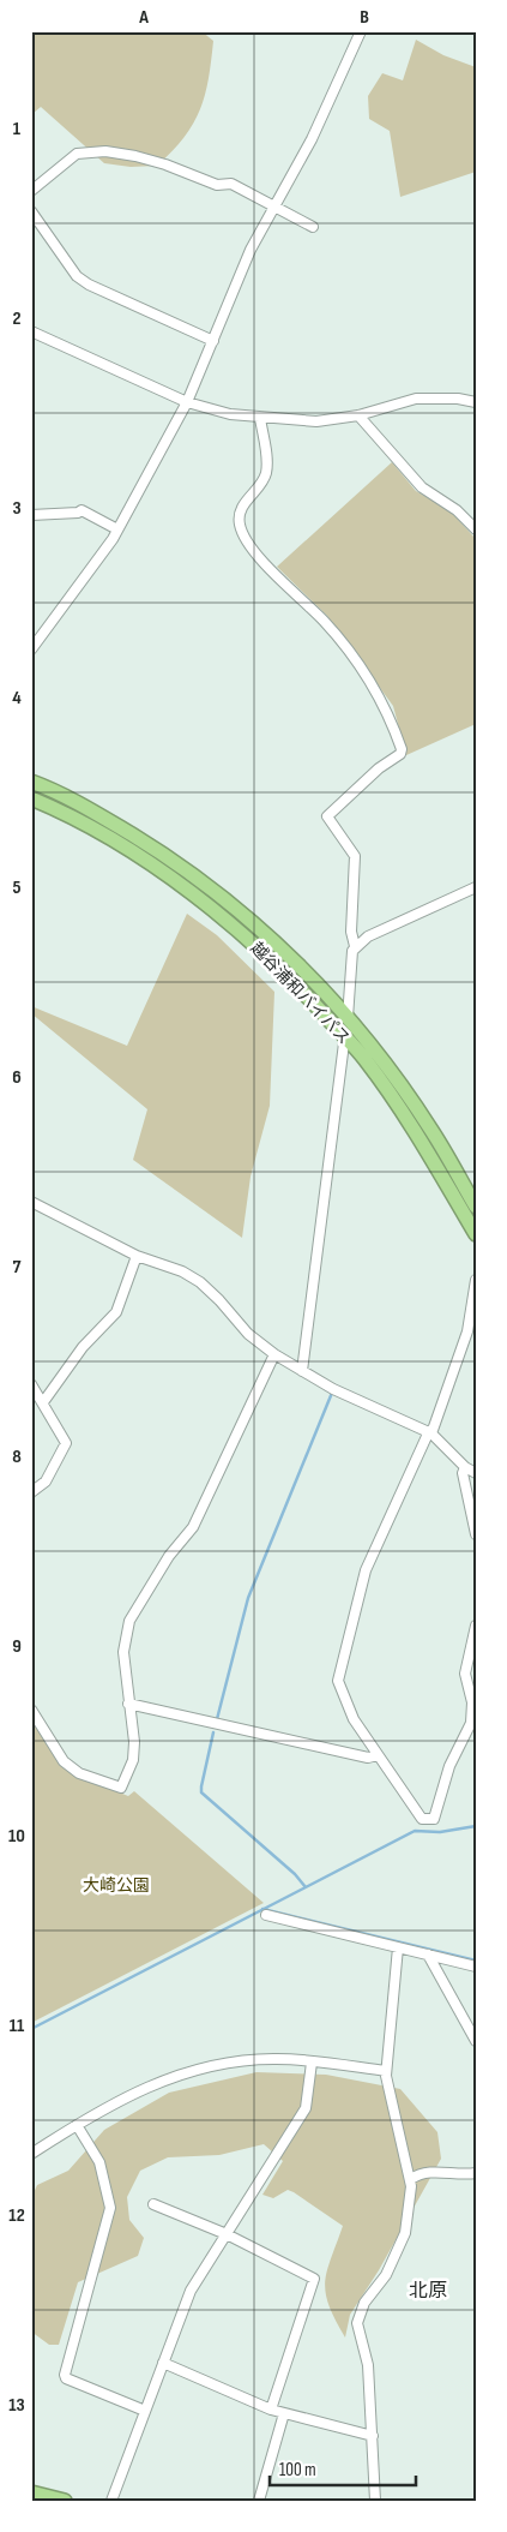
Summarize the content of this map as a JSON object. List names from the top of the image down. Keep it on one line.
{"streets":{"highway":["越谷浦和バイパス"]},"districts":["北原"],"parks":["大崎公園"],"scale_bar":"100 m","grid":{"columns":["A","B"],"rows":["1","2","3","4","5","6","7","8","9","10","11","12","13"]}}
